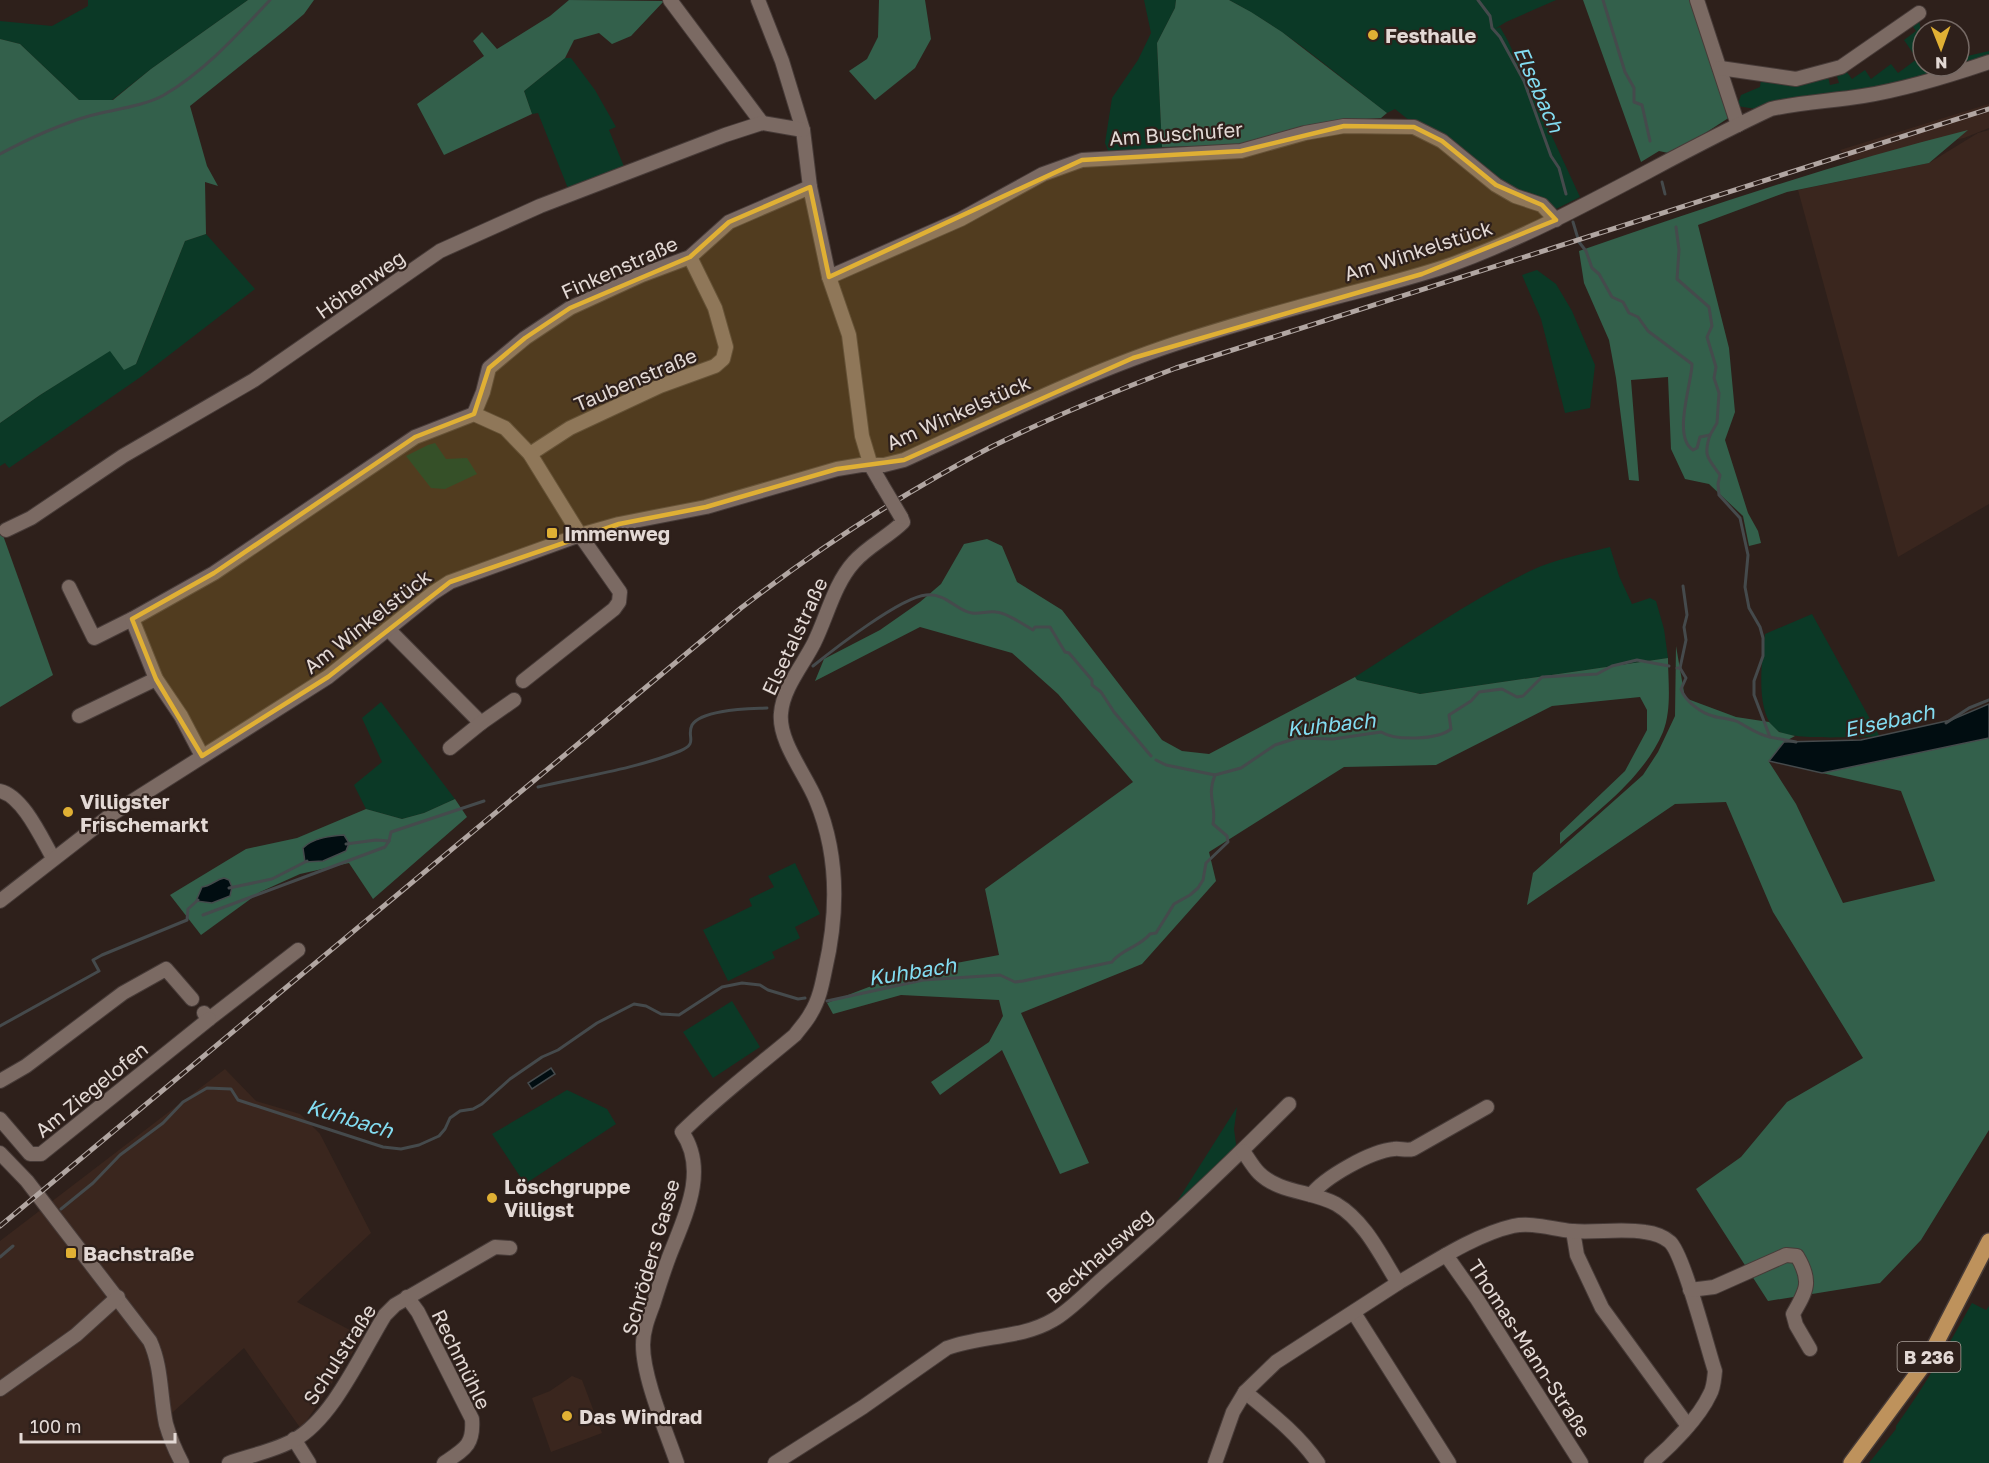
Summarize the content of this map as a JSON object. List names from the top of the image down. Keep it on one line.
{"streets":{"main road":["B 236"],"street":["Am Buschufer","Am Winkelstück","Finkenstraße","Höhenweg","Taubenstraße","Elsetalstraße","Am Ziegelofen","Beckhausweg","Schröders Gasse","Thomas-Mann-Straße","Schulstraße","Rechmühle"]},"crossings":[["Am Buschufer","Am Winkelstück"],["Am Buschufer","Elsetalstraße"],["Am Winkelstück","Elsetalstraße"],["Finkenstraße","Taubenstraße"],["Finkenstraße","Elsetalstraße"],["Elsetalstraße","Schröders Gasse"],["Schulstraße","Rechmühle"]],"water":["Elsebach","Kuhbach"],"places":{"other":["Festhalle","Villigster Frischemarkt","Löschgruppe Villigst","Das Windrad"],"transit":["Immenweg","Bachstraße"]},"scale_bar":"100 m","north":"bottom"}
